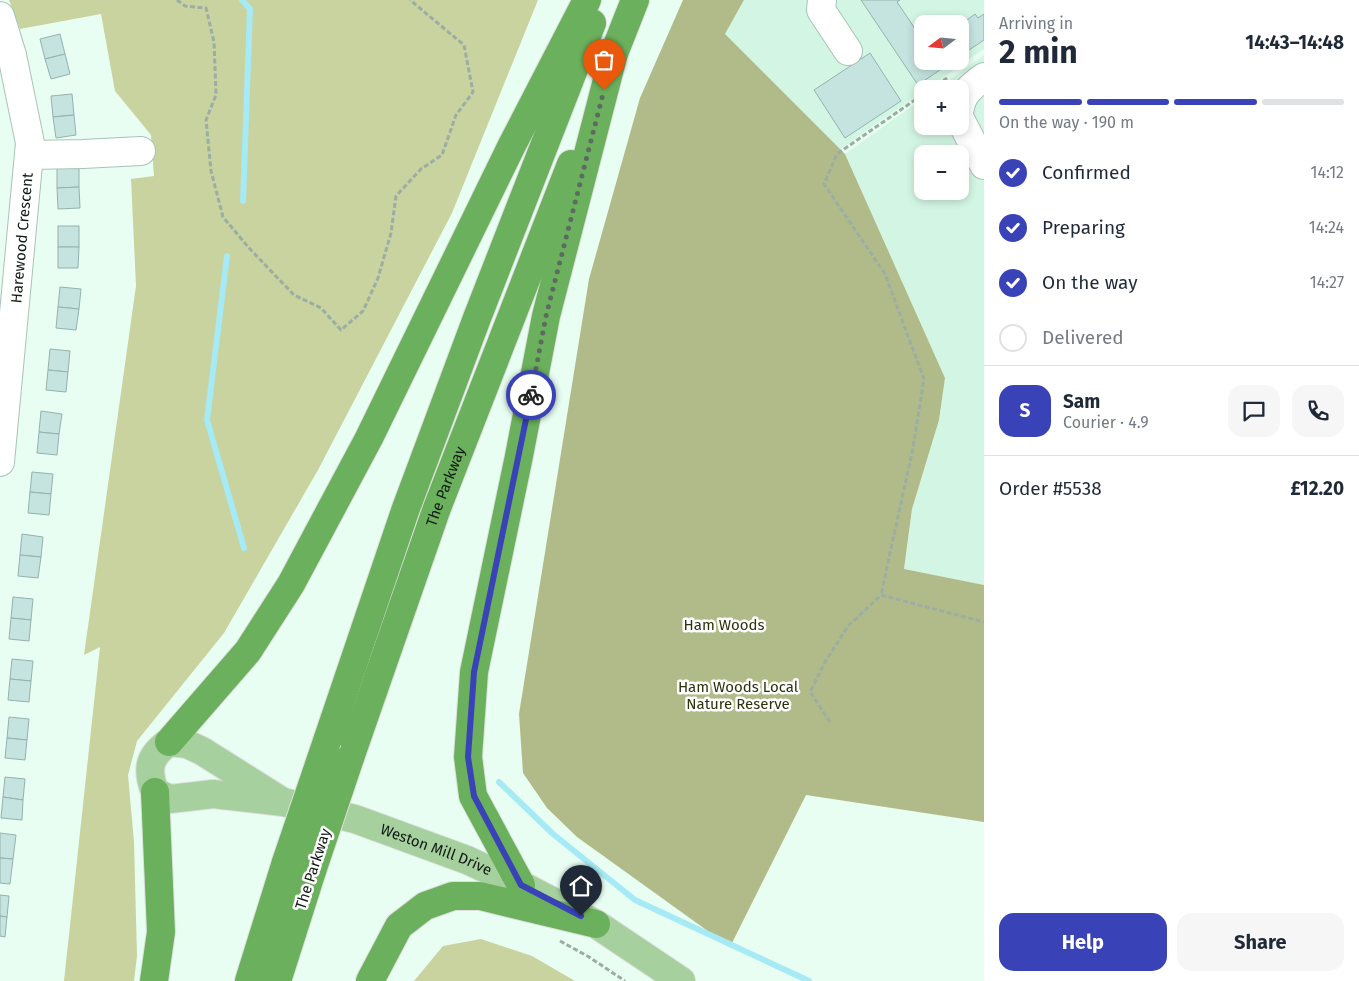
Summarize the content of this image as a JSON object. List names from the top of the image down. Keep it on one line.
{"streets":{"highway":["The Parkway"],"main road":["Weston Mill Drive"],"street":["Harewood Crescent"]},"parks":["Ham Woods","Ham Woods Local Nature Reserve"],"north":"left","page":{"heading":["2 min","Arriving in","14:43–14:48"],"panel":["Sam","Courier · 4.9","Order #5538","£12.20"],"map_buttons":["+","−"],"bar":"On the way · 190 m","list":[["Confirmed","14:12"],["Preparing","14:24"],["On the way","14:27"],"Delivered"],"round":"S","buttons":["Help","Share"]}}
